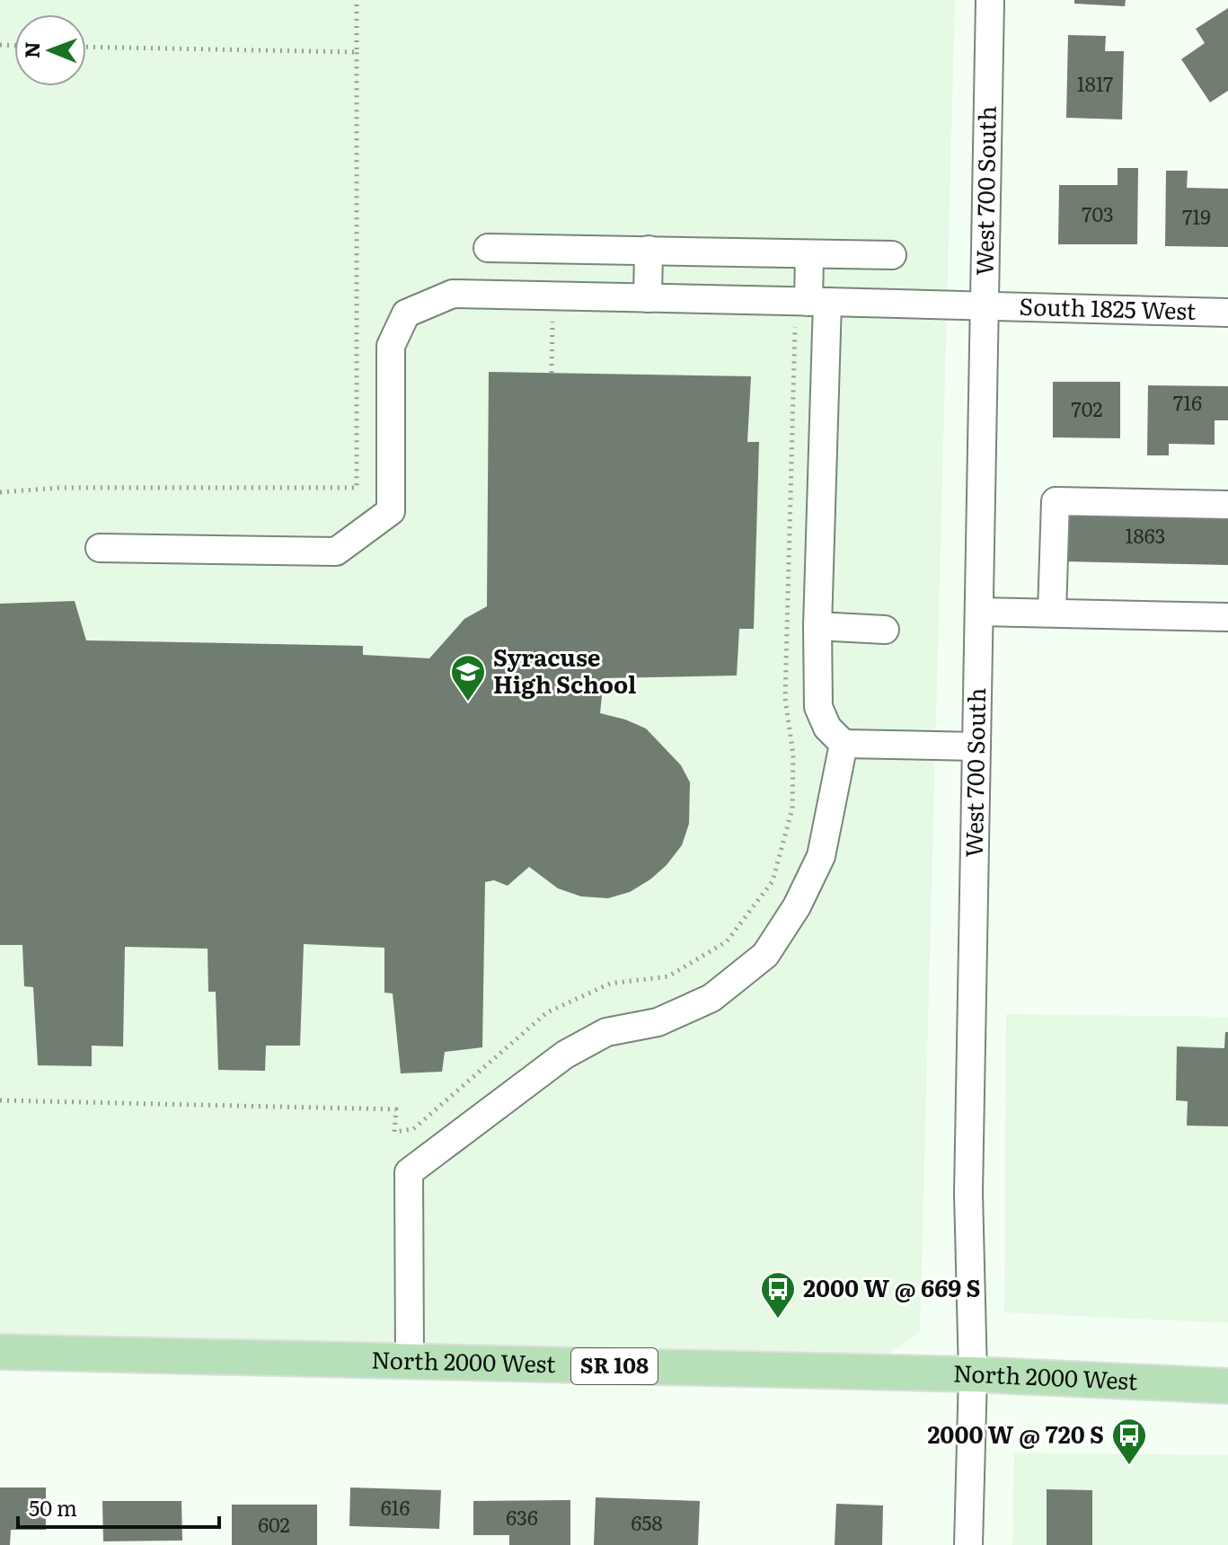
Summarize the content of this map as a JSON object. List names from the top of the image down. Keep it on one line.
{"streets":{"main road":["North 2000 West","SR 108"],"street":["West 700 South","South 1825 West"]},"crossings":[["West 700 South","South 1825 West"],["West 700 South","North 2000 West"]],"places":{"school or university":["Syracuse High School"],"bus stop":["2000 W @ 669 S","2000 W @ 720 S"]},"house_numbers":["1817","703","719","716","702","1863","616","636","658","602"],"scale_bar":"50 m","north":"left"}
